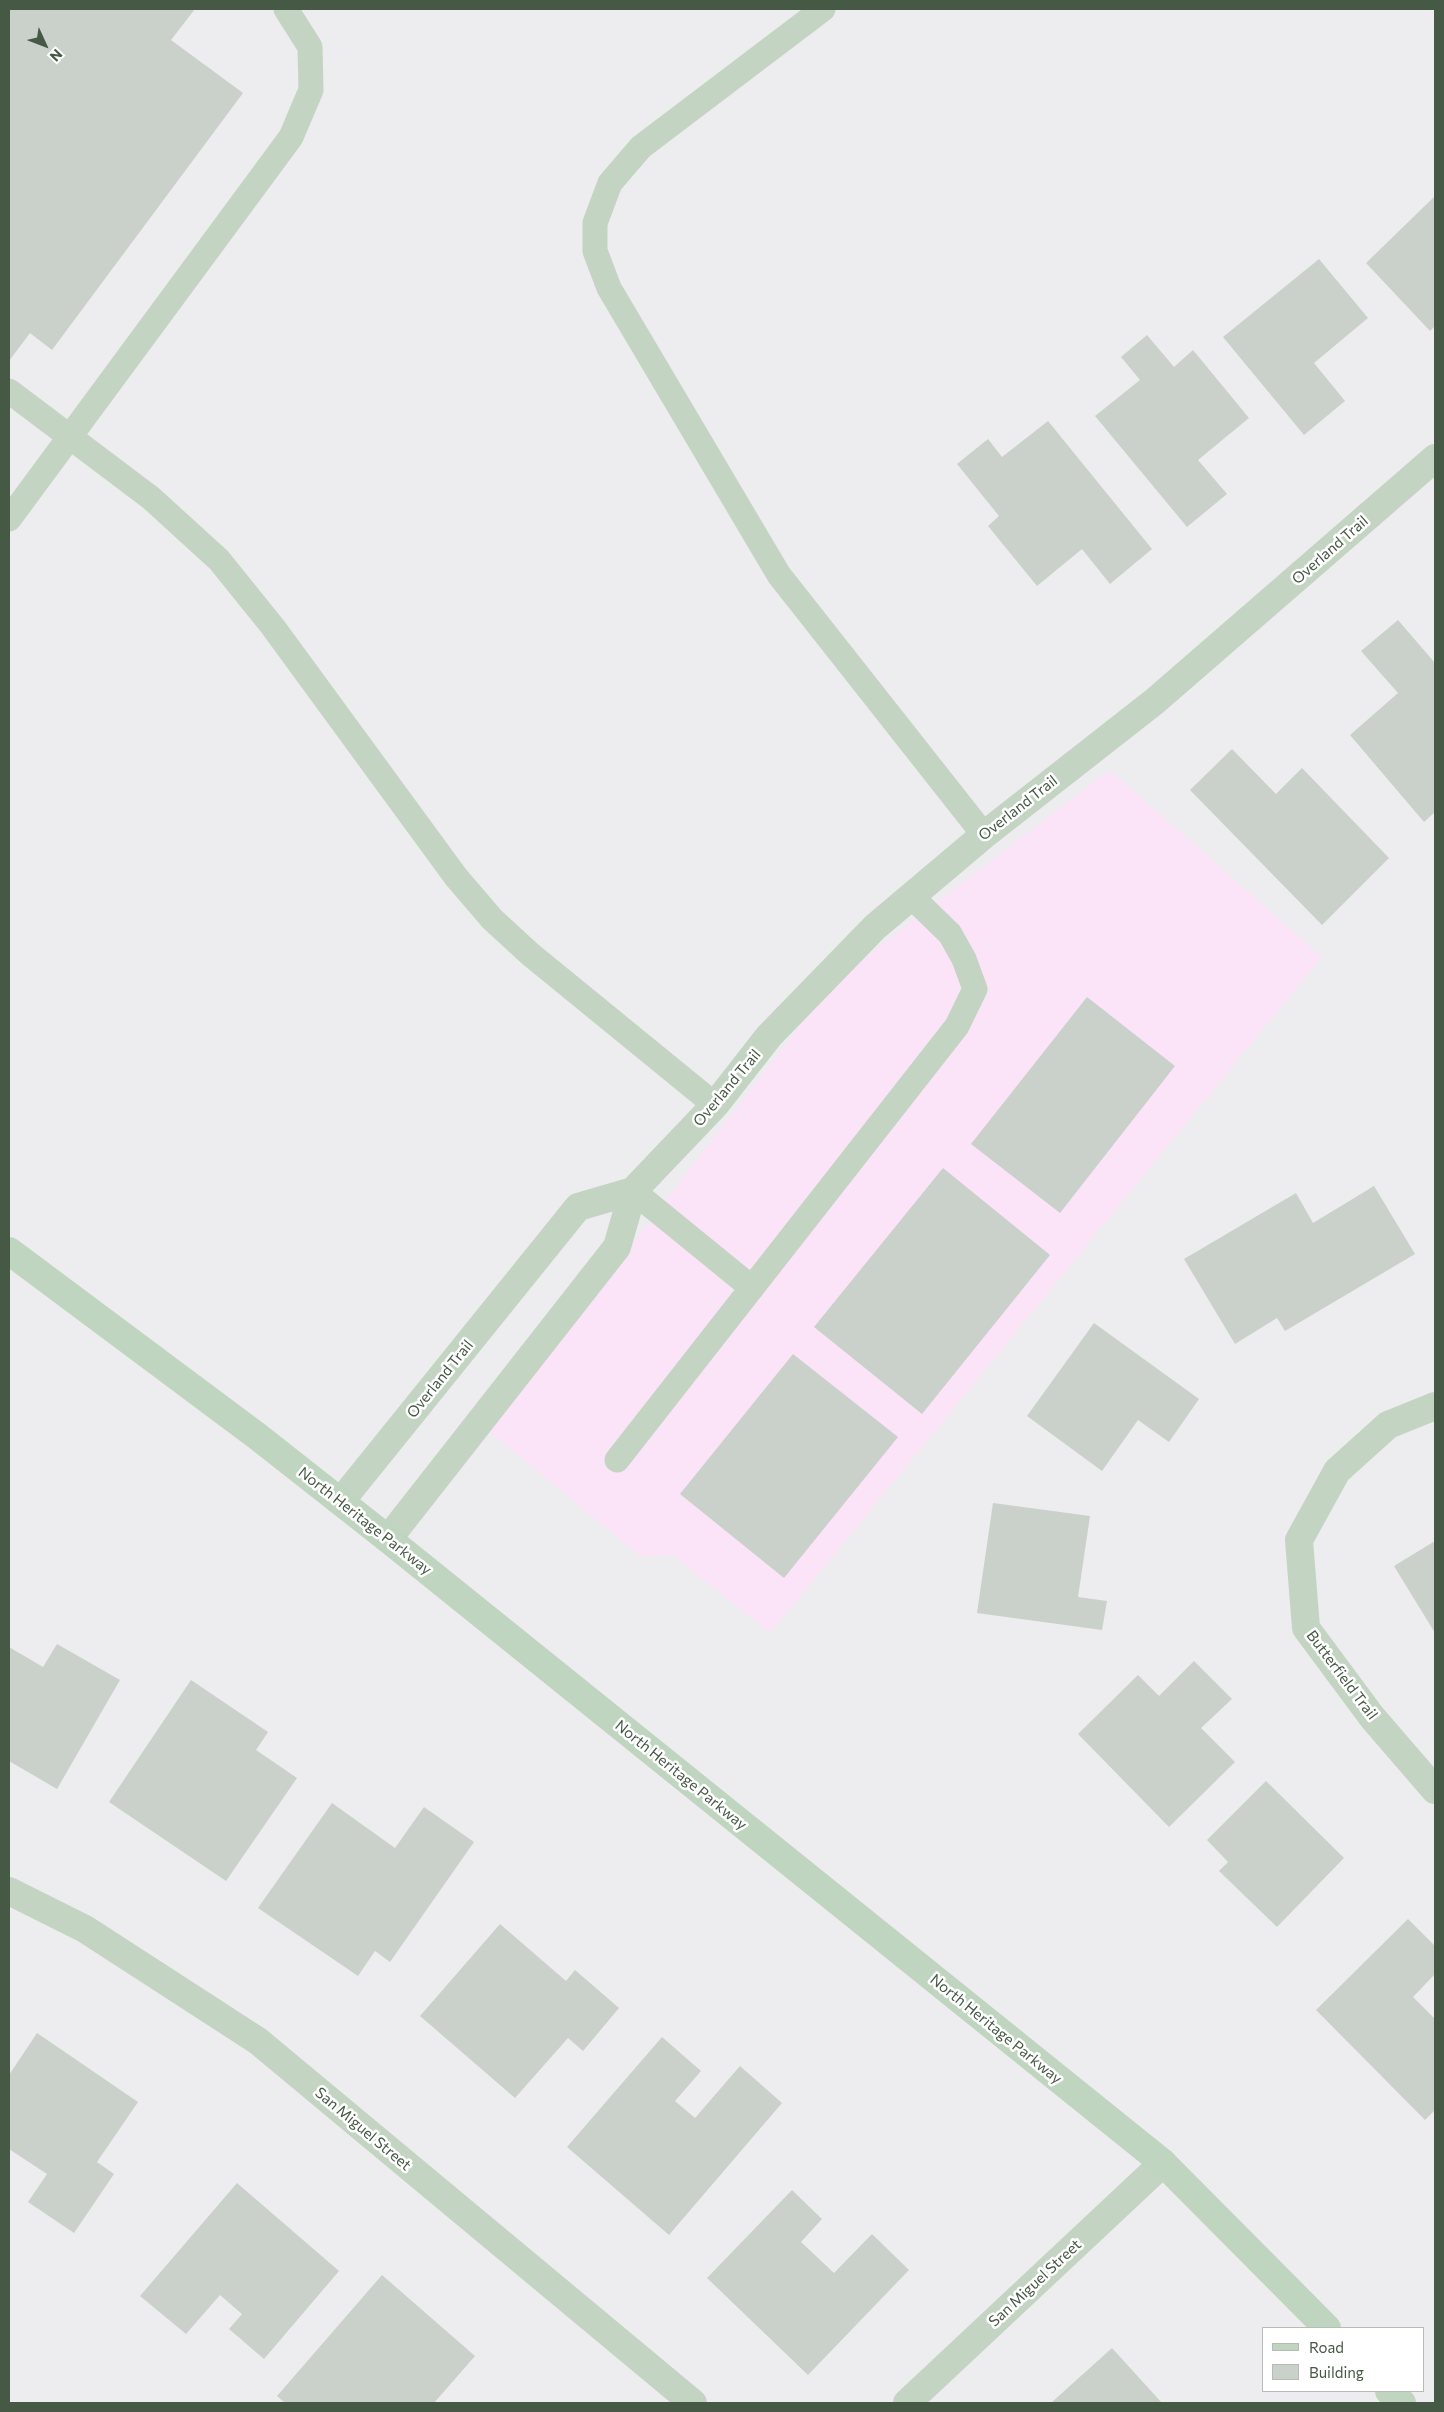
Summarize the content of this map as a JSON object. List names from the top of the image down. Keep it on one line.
{"streets":{"main road":["North Heritage Parkway"],"street":["Overland Trail","Butterfield Trail","San Miguel Street"]},"crossings":[["Overland Trail","North Heritage Parkway"],["North Heritage Parkway","San Miguel Street"]],"legend":["Road","Building"],"north":"bottom right"}
